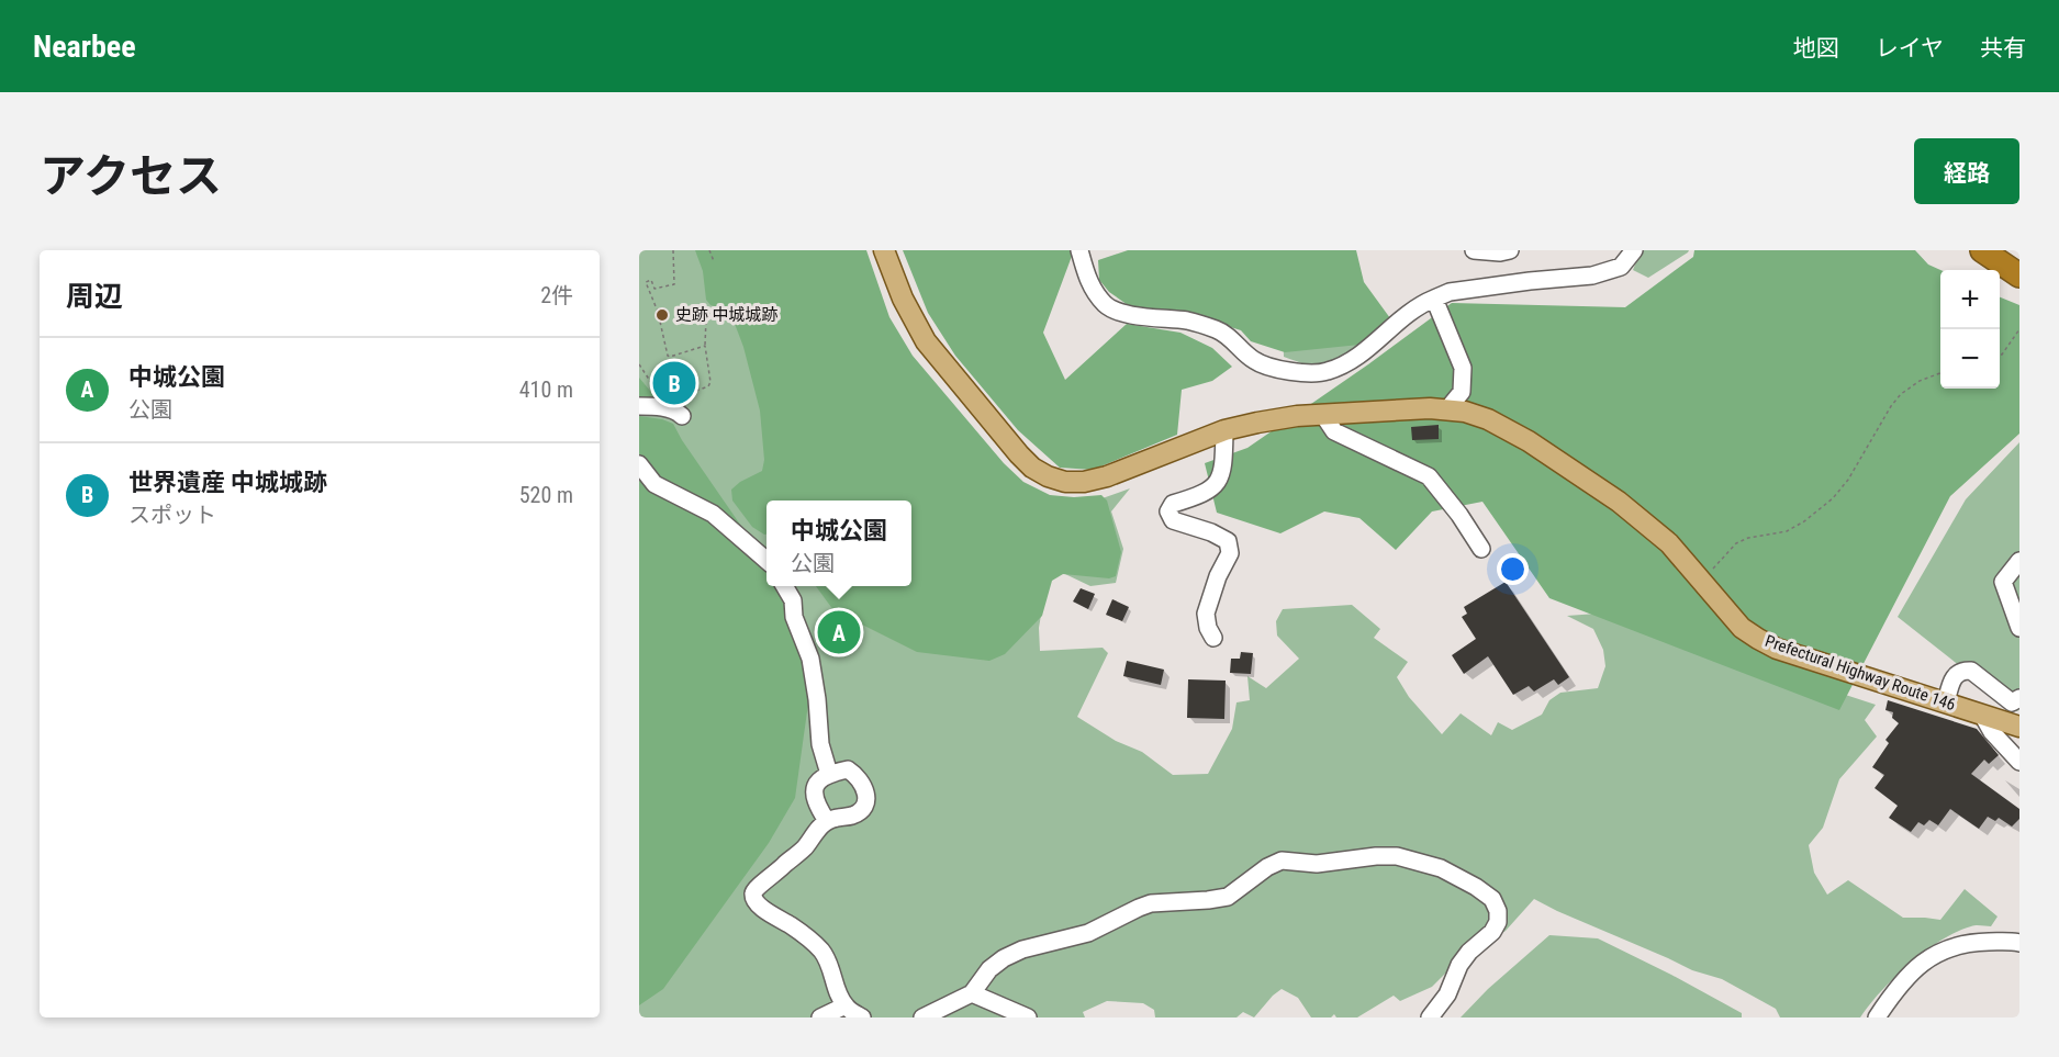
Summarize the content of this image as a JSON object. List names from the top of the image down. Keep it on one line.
{"streets":{"main road":["Prefectural Highway Route 146"]},"places":["史跡 中城城跡"],"page":{"header":"Nearbee","nav":["地図","レイヤ","共有"],"title":"アクセス","buttons":"経路","heading":["周辺","2件"],"map_buttons":["+","−"],"list":[{"mark":"A","name":"中城公園","note":"公園","value":"410 m"},{"mark":"B","name":"世界遺産 中城城跡","note":"スポット","value":"520 m"}],"pins":["B","A"],"popup":["中城公園","公園"]}}
